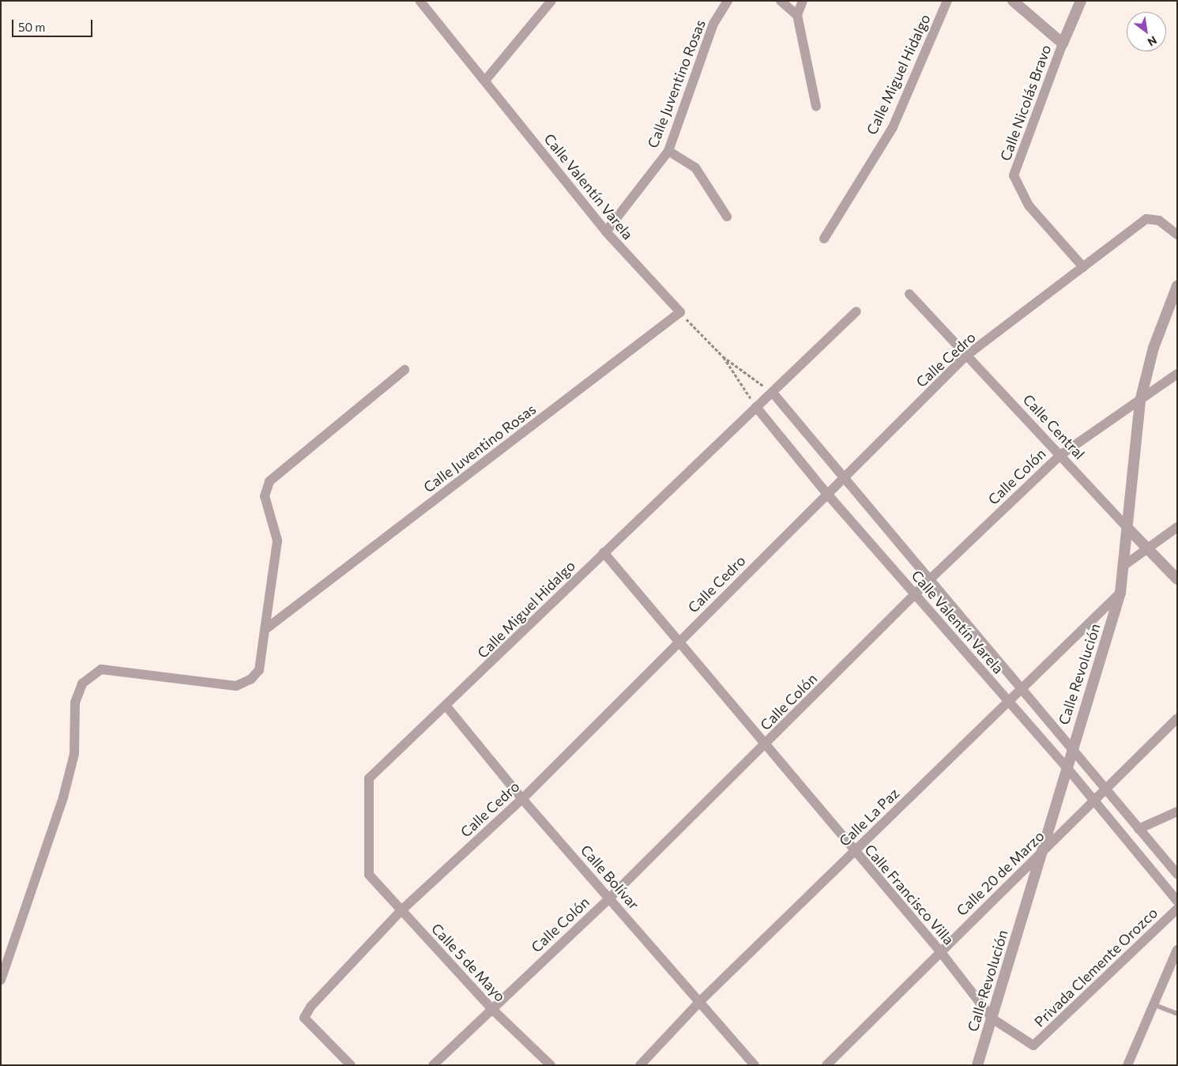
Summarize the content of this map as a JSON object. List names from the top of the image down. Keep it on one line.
{"streets":{"street":["Calle Miguel Hidalgo","Calle Juventino Rosas","Calle Nicolás Bravo","Calle Valentín Varela","Calle Cedro","Calle Central","Calle Colón","Calle Revolución","Calle La Paz","Calle 20 de Marzo","Calle Bolívar","Calle Francisco Villa","Calle 5 de Mayo","Privada Clemente Orozco"]},"crossings":[["Calle Miguel Hidalgo","Calle Valentín Varela"],["Calle Miguel Hidalgo","Calle Bolívar"],["Calle Miguel Hidalgo","Calle Francisco Villa"],["Calle Miguel Hidalgo","Calle 5 de Mayo"],["Calle Juventino Rosas","Calle Valentín Varela"],["Calle Nicolás Bravo","Calle Cedro"],["Calle Valentín Varela","Calle Cedro"],["Calle Valentín Varela","Calle Colón"],["Calle Valentín Varela","Calle Revolución"],["Calle Valentín Varela","Calle La Paz"],["Calle Valentín Varela","Calle 20 de Marzo"],["Calle Cedro","Calle Central"],["Calle Cedro","Calle Bolívar"],["Calle Cedro","Calle Francisco Villa"],["Calle Cedro","Calle 5 de Mayo"],["Calle Central","Calle Colón"],["Calle Central","Calle Revolución"],["Calle Colón","Calle Revolución"],["Calle Colón","Calle Bolívar"],["Calle Colón","Calle Francisco Villa"],["Calle Colón","Calle 5 de Mayo"],["Calle Revolución","Calle La Paz"],["Calle Revolución","Calle 20 de Marzo"],["Calle Revolución","Calle Francisco Villa"],["Calle La Paz","Calle Bolívar"],["Calle La Paz","Calle Francisco Villa"],["Calle 20 de Marzo","Calle Francisco Villa"],["Calle Francisco Villa","Privada Clemente Orozco"]],"scale_bar":"50 m","north":"bottom right"}
